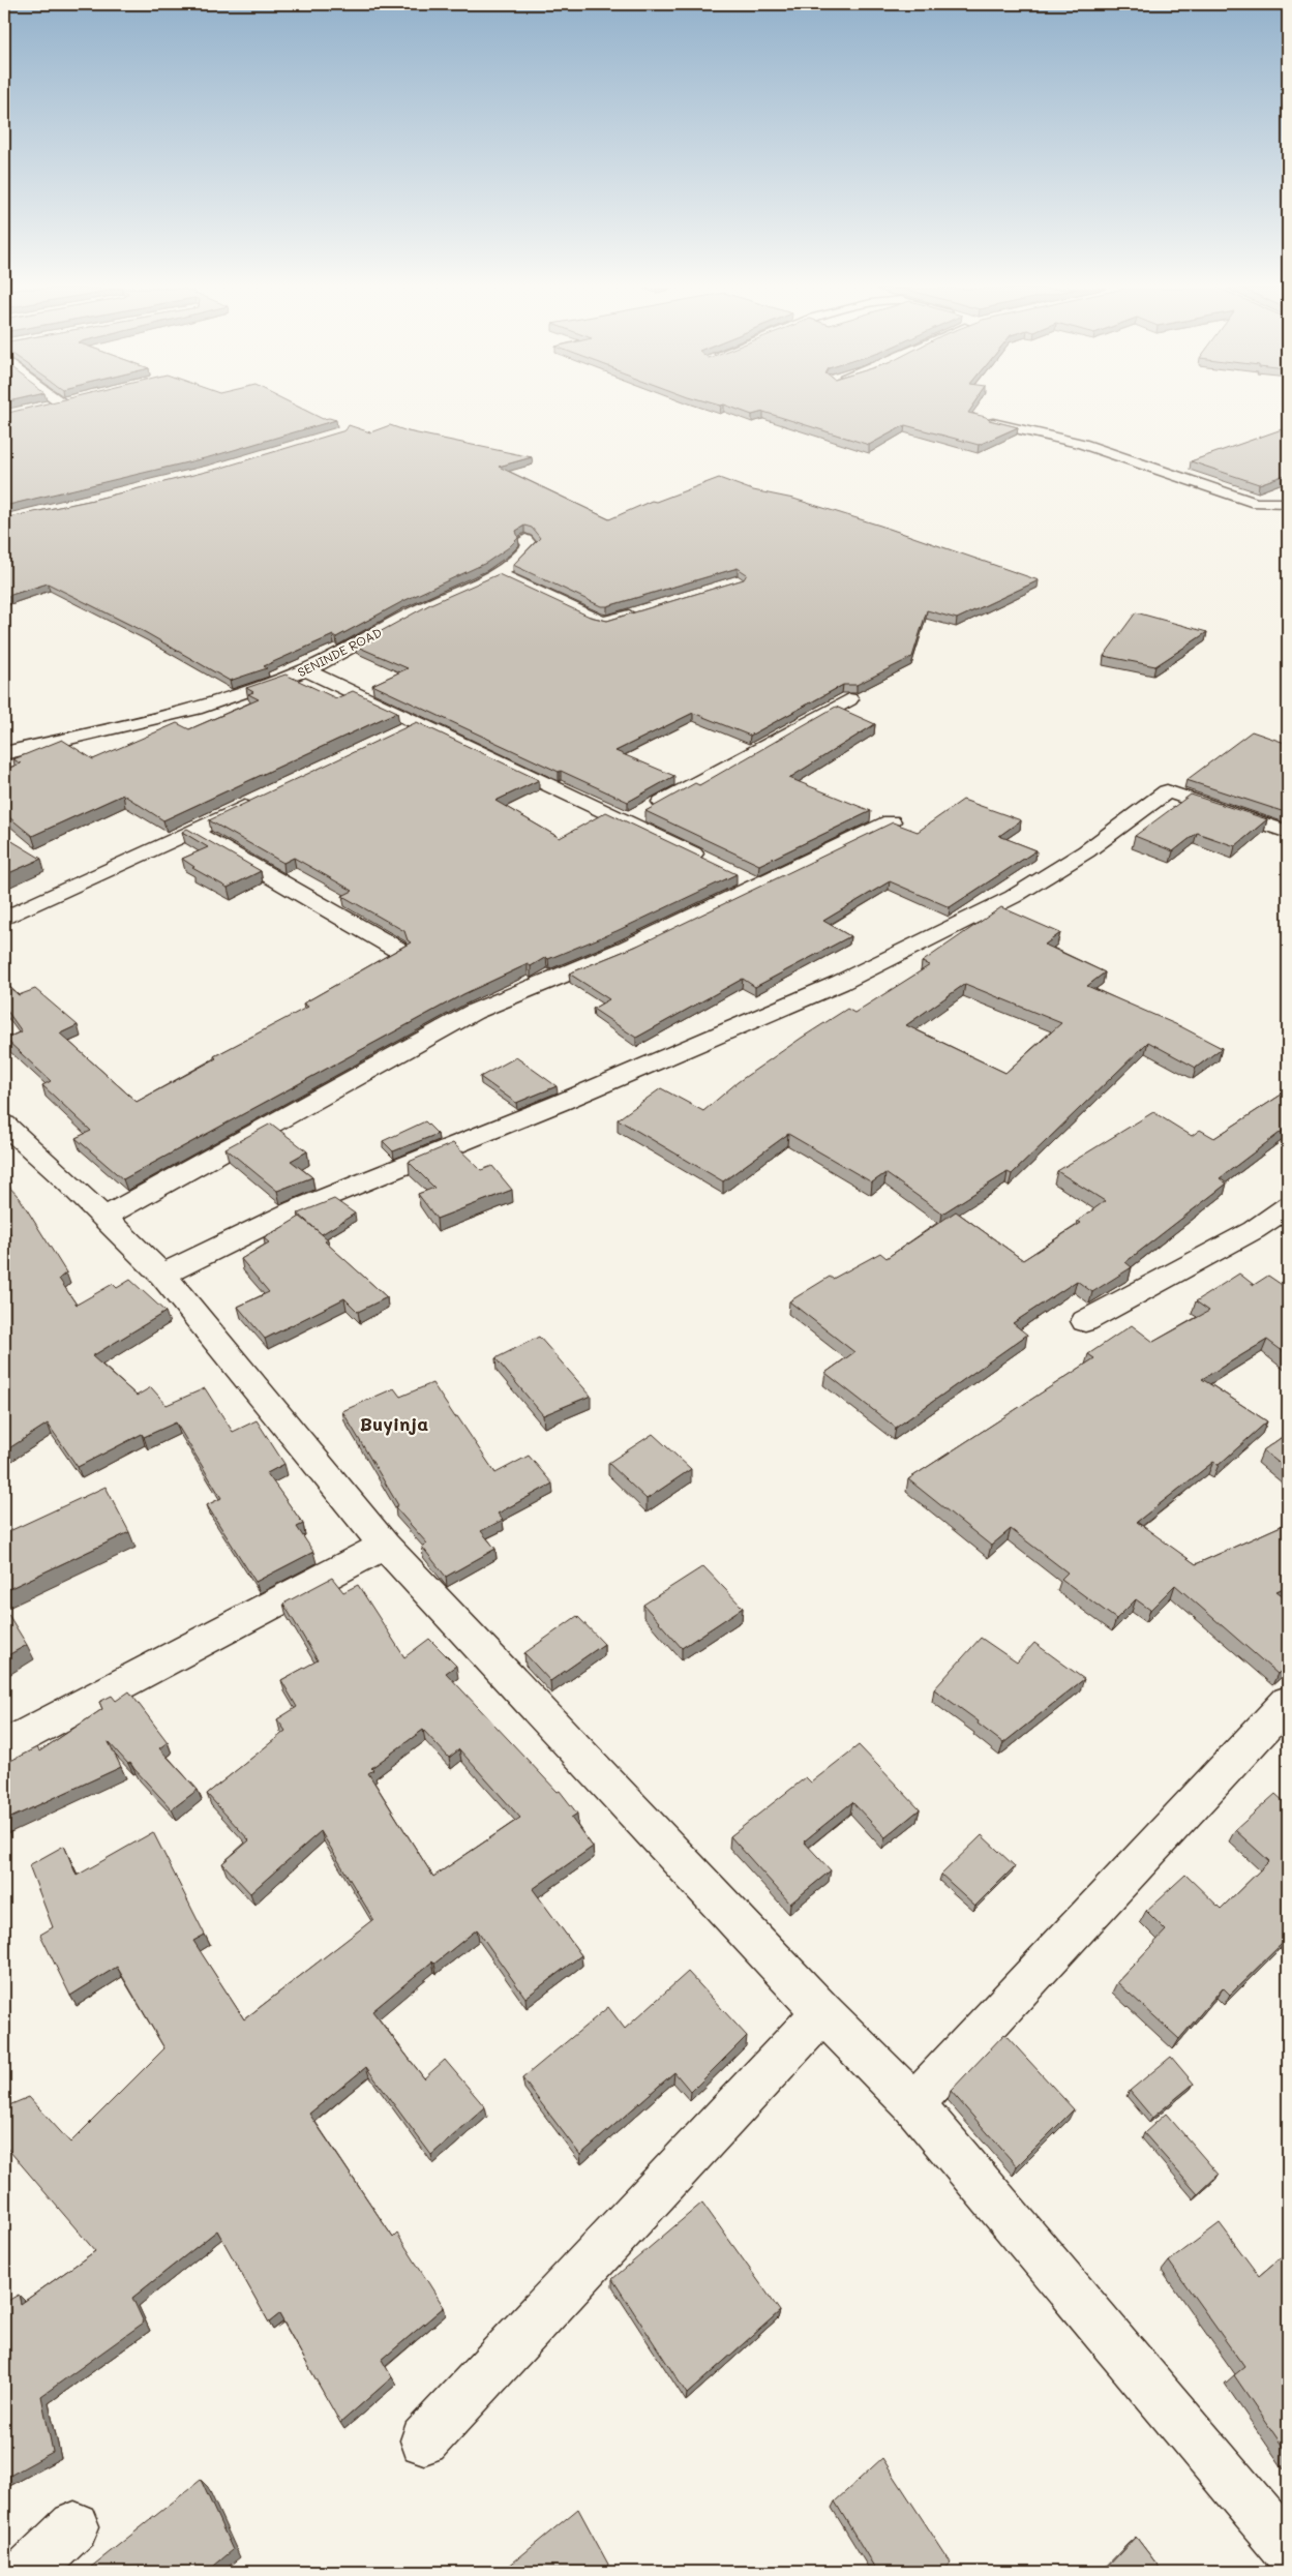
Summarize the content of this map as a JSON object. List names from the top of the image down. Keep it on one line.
{"streets":{"street":["SENINDE ROAD"]},"districts":["Buyinja"]}
